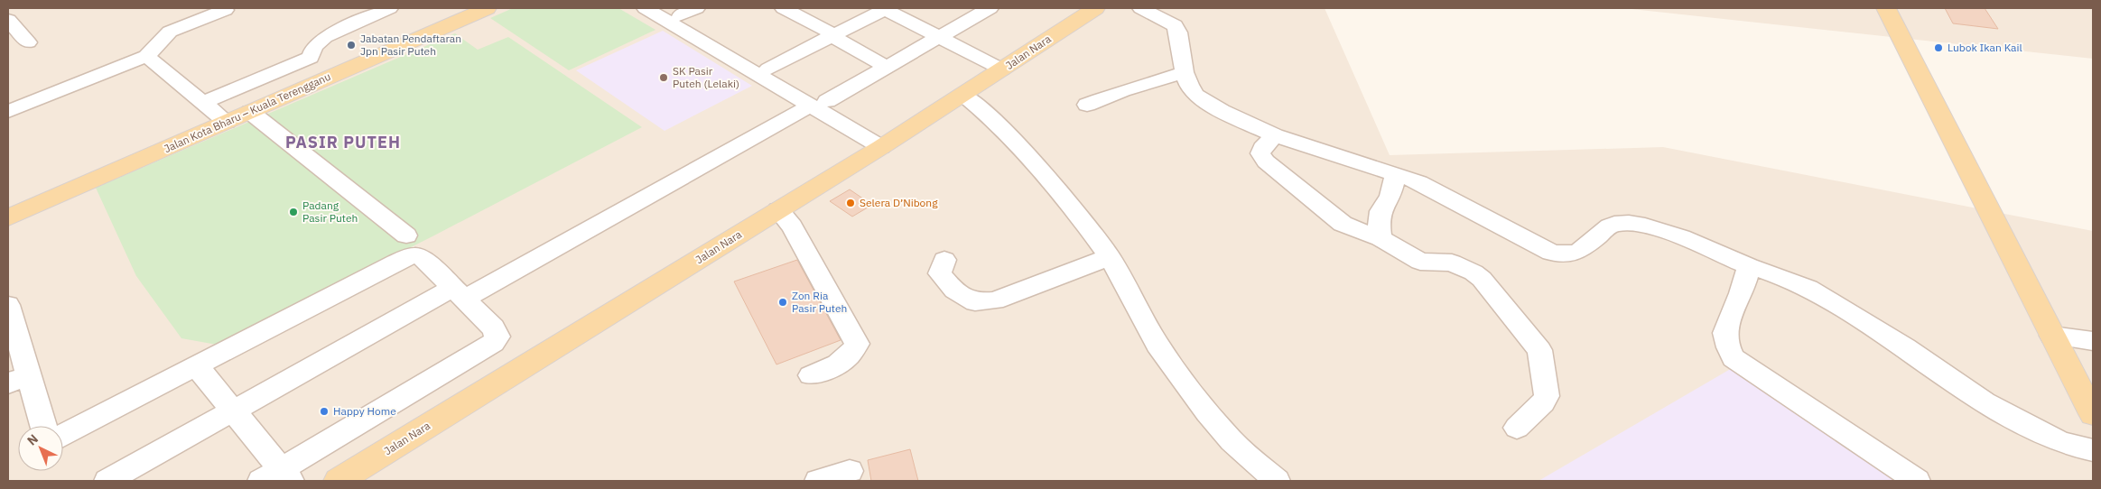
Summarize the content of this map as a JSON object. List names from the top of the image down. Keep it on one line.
{"streets":{"main road":["Jalan Nara","Jalan Kota Bharu – Kuala Terengganu"]},"districts":["PASIR PUTEH"],"places":["Jabatan Pendaftaran Jpn Pasir Puteh","Lubok Ikan Kail","SK Pasir Puteh (Lelaki)","Selera D’Nibong","Padang Pasir Puteh","Zon Ria Pasir Puteh","Happy Home"],"north":"top left"}
